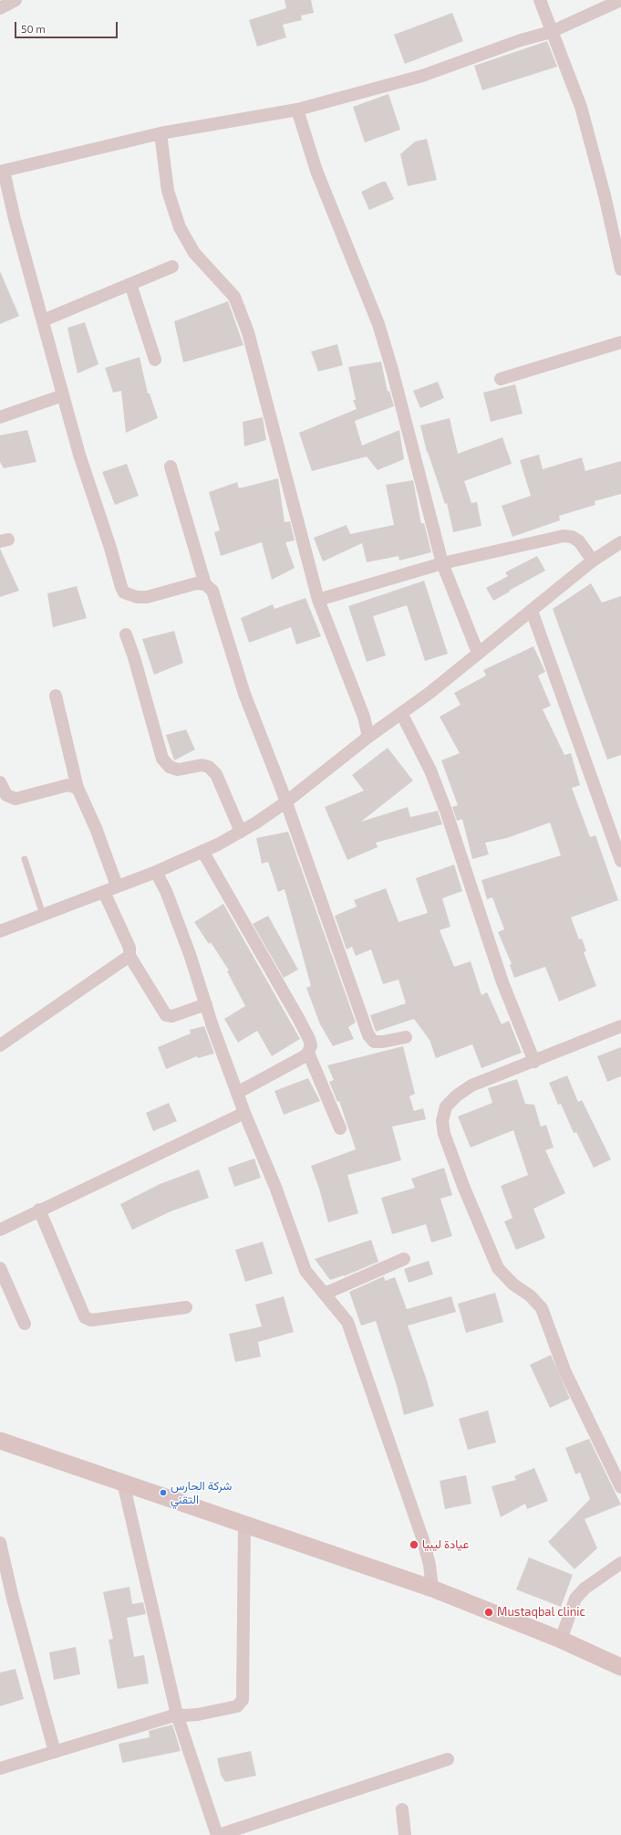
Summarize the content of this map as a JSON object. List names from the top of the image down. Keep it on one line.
{"places":["شركة الحارس التقني","عيادة ليبيا","Mustaqbal clinic"],"scale_bar":"50 m"}
